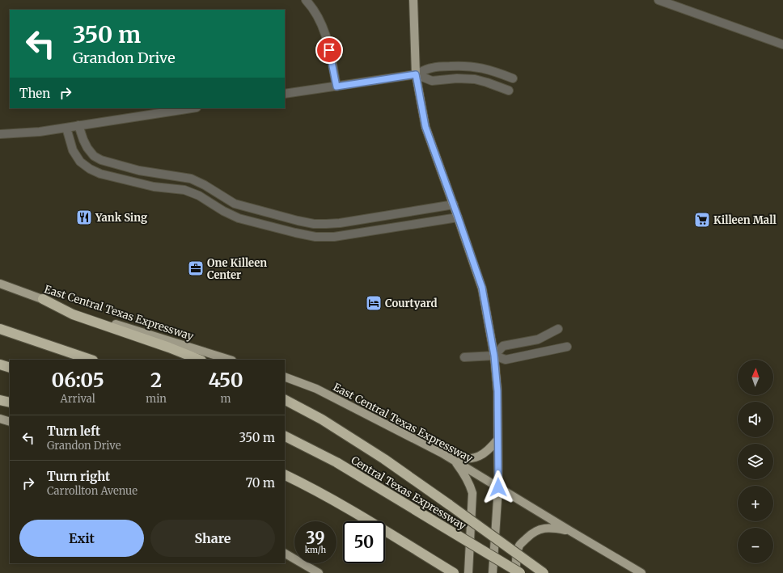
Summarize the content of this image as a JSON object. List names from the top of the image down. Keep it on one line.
{"streets":{"highway":["Central Texas Expressway"],"main road":["East Central Texas Expressway"]},"places":{"restaurant":["Yank Sing"],"supermarket":["Killeen Mall"],"office":["One Killeen Center"],"hotel":["Courtyard"]},"north":"top","page":{"turn":["350 m","Grandon Drive"],"then":"Then","map_buttons":["+","−"],"eta":["06:05","Arrival","2","min","450","m"],"list":[{"name":"Turn left","note":"Grandon Drive","value":"350 m"},{"name":"Turn right","note":"Carrollton Avenue","value":"70 m"}],"buttons":["Exit","Share"],"speed":"39 km/h","limit":"50"}}
